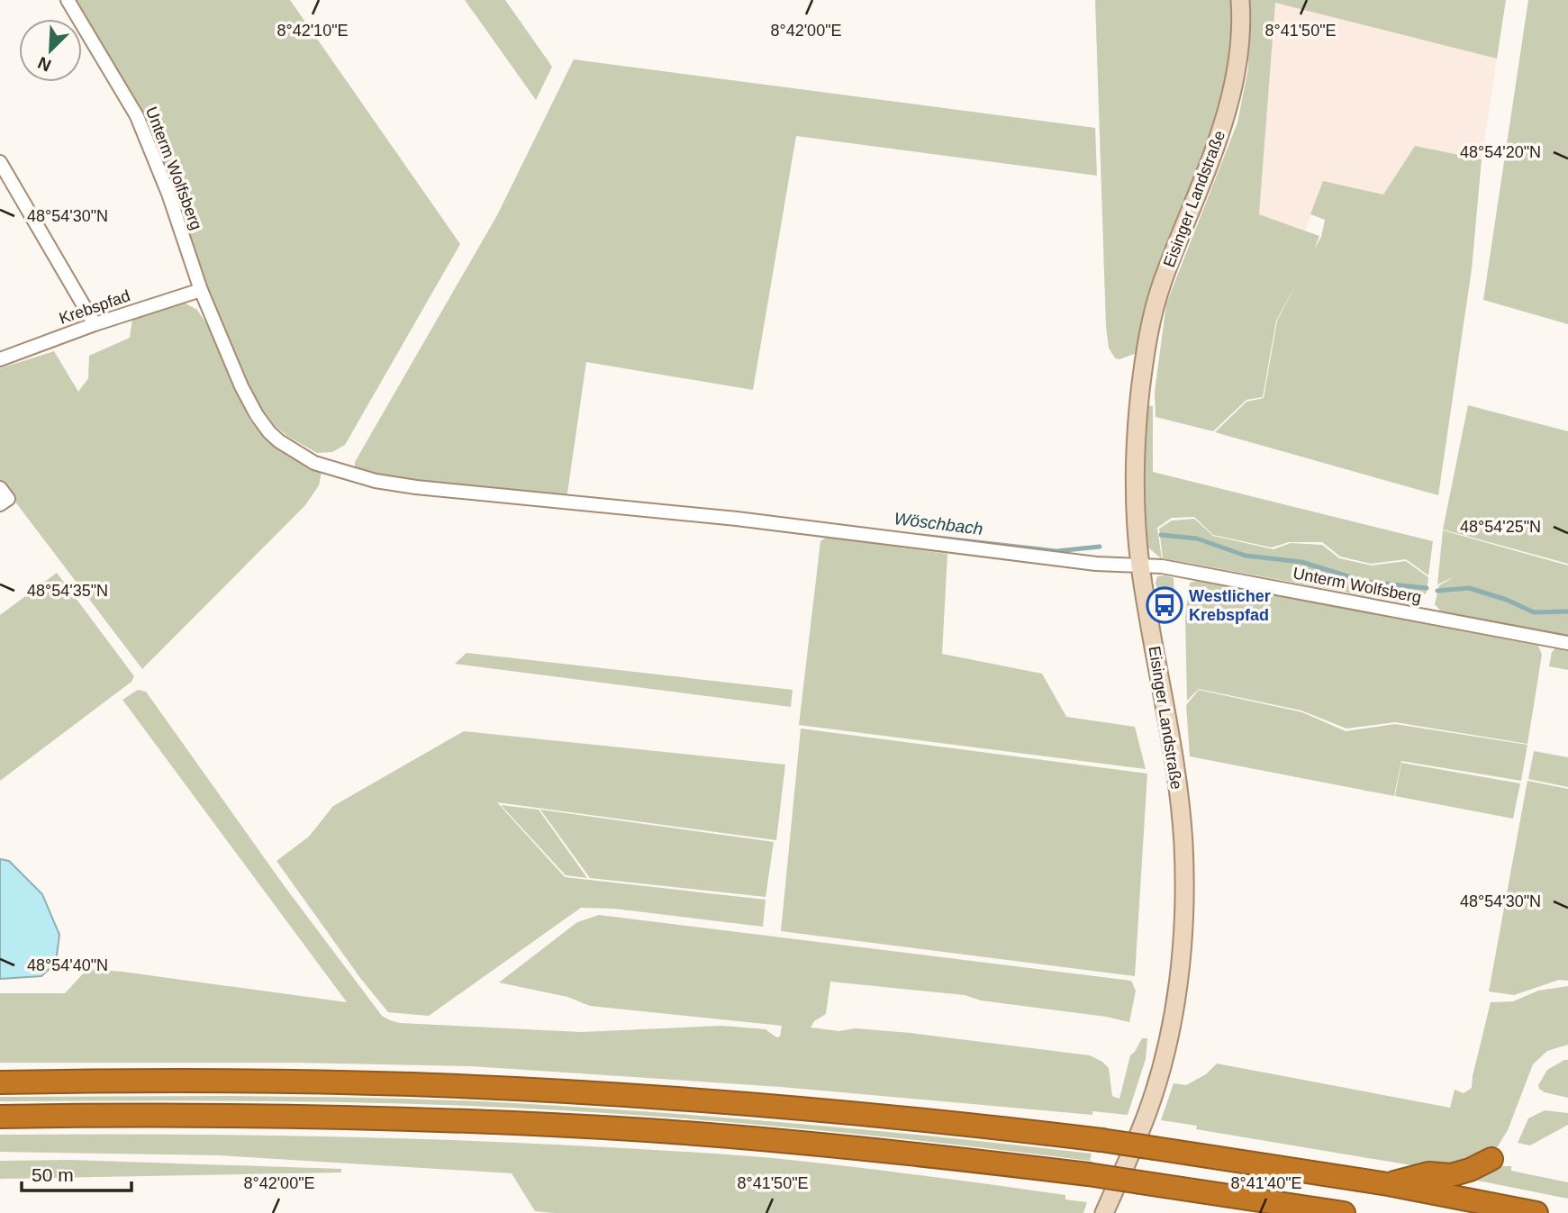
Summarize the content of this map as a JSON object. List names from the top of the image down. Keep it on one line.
{"streets":{"main road":["Eisinger Landstraße"],"street":["Unterm Wolfsberg","Krebspfad"]},"crossings":[["Unterm Wolfsberg","Eisinger Landstraße"],["Unterm Wolfsberg","Krebspfad"]],"water":["Wöschbach"],"places":{"bus stop":["Westlicher Krebspfad"]},"scale_bar":"50 m","north":"bottom left","coordinates":["8°42'10\"E","8°42'00\"E","8°41'50\"E","48°54'20\"N","48°54'30\"N","48°54'25\"N","48°54'35\"N","48°54'40\"N","8°41'40\"E"]}
